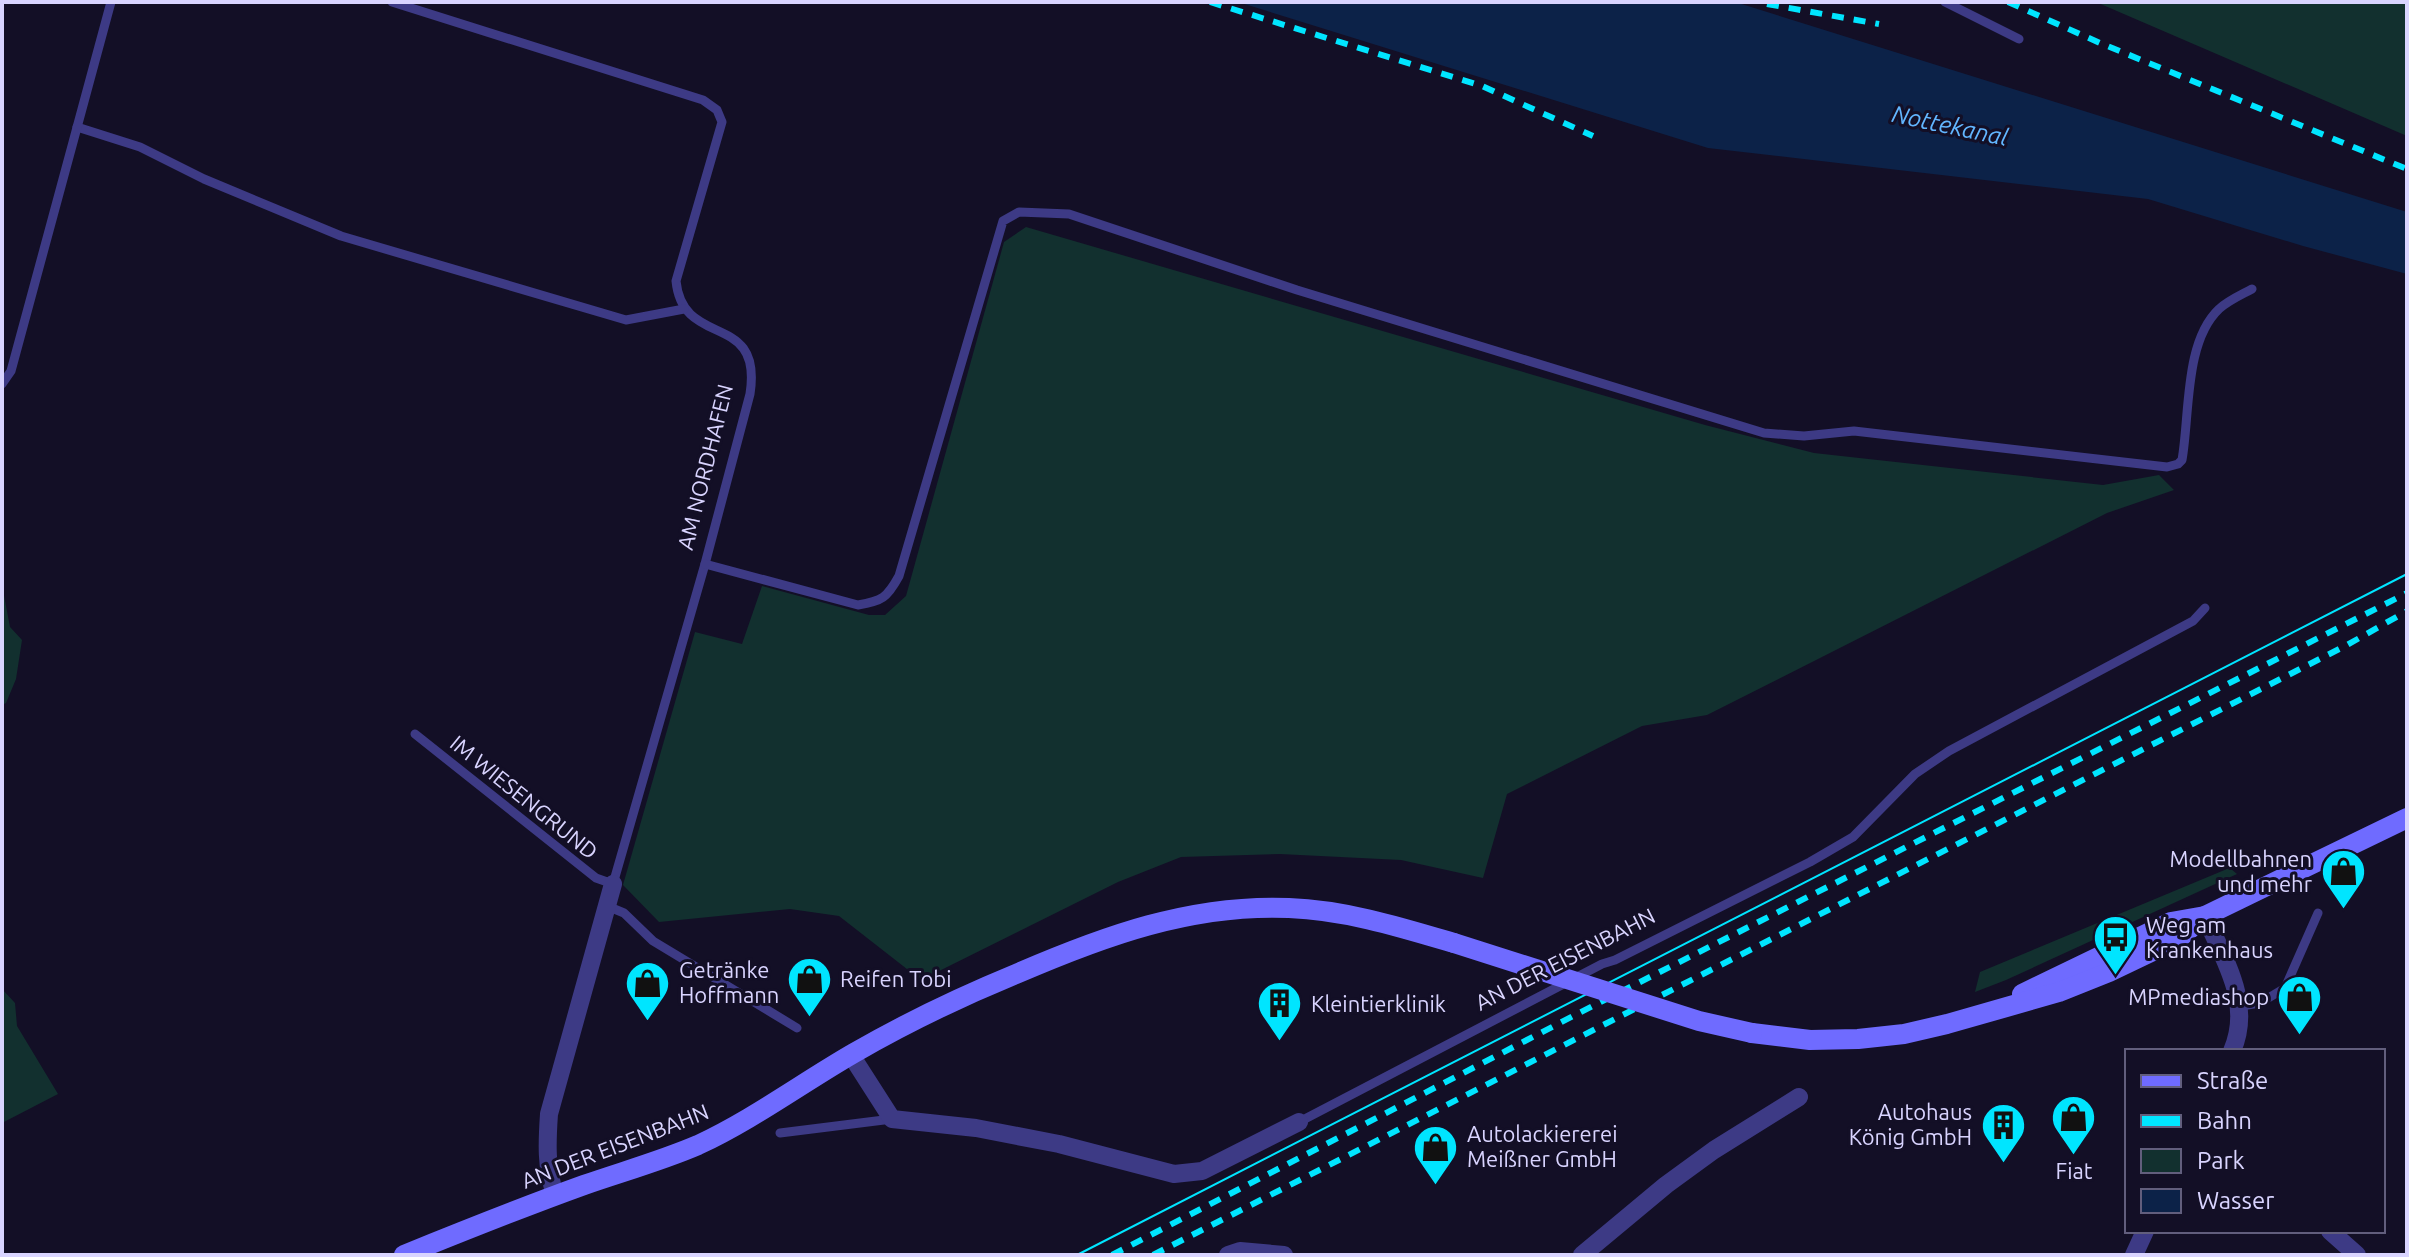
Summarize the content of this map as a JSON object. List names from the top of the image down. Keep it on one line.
{"streets":{"main road":["AN DER EISENBAHN"],"street":["AM NORDHAFEN"],"lane":["IM WIESENGRUND"]},"crossings":[["AM NORDHAFEN","IM WIESENGRUND"],["AM NORDHAFEN","AN DER EISENBAHN"]],"water":["Nottekanal"],"places":{"shop":["Modellbahnen und mehr","Reifen Tobi","Getränke Hoffmann","MPmediashop","Fiat","Autolackiererei Meißner GmbH"],"bus stop":["Weg am Krankenhaus"],"building":["Kleintierklinik","Autohaus König GmbH"]},"legend":["Straße","Bahn","Park","Wasser"]}
